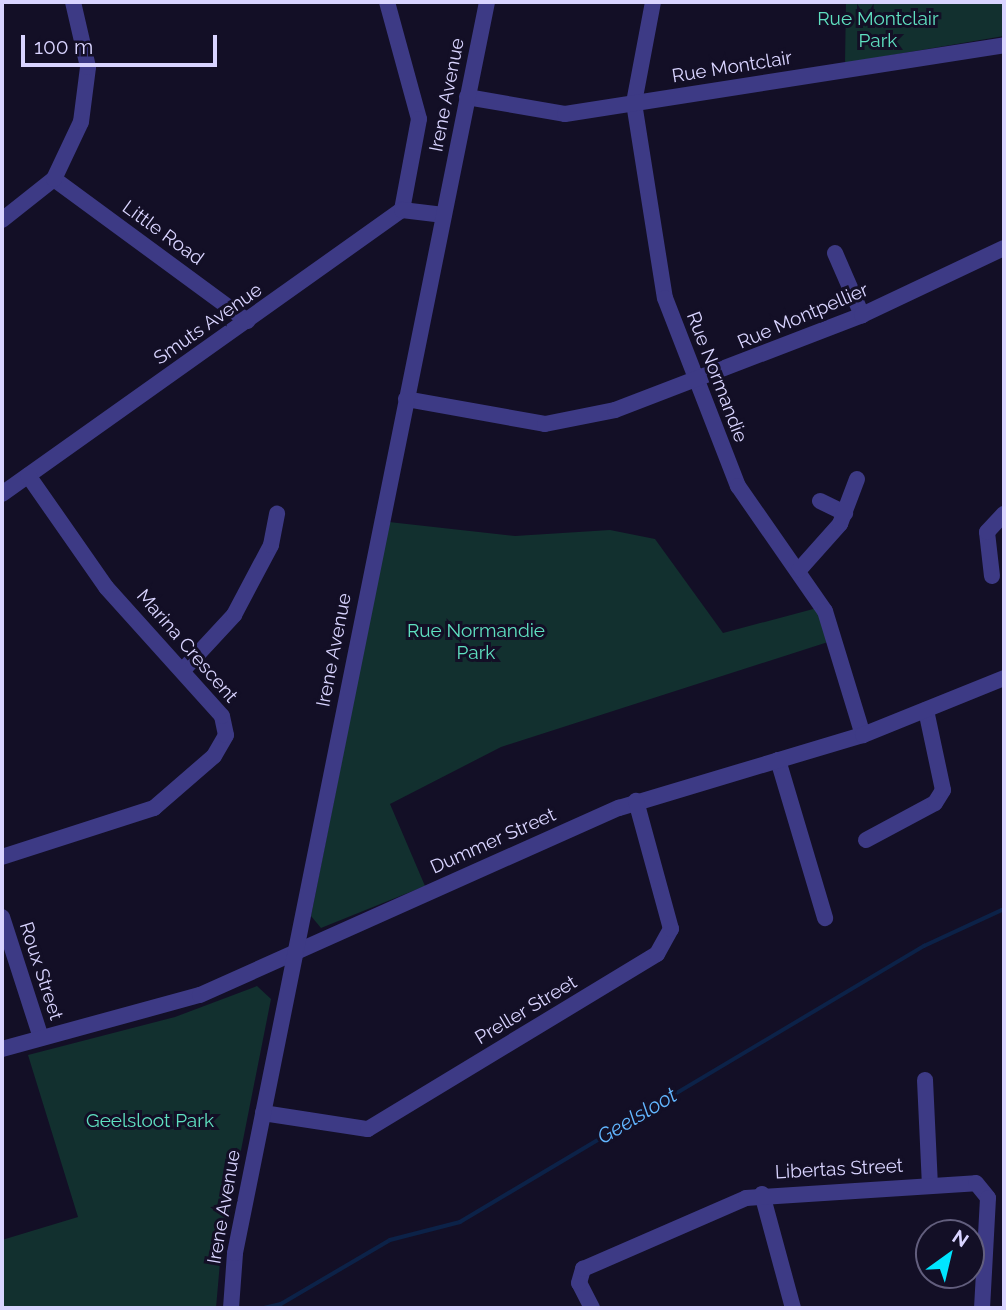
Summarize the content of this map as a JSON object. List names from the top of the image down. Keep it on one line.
{"streets":{"street":["Rue Montclair","Irene Avenue","Little Road","Rue Montpellier","Smuts Avenue","Rue Normandie","Marina Crescent","Dummer Street","Roux Street","Preller Street","Libertas Street"]},"crossings":[["Rue Montclair","Irene Avenue"],["Rue Montclair","Rue Normandie"],["Irene Avenue","Rue Montpellier"],["Irene Avenue","Dummer Street"],["Irene Avenue","Preller Street"],["Little Road","Smuts Avenue"],["Rue Montpellier","Rue Normandie"],["Smuts Avenue","Marina Crescent"],["Rue Normandie","Dummer Street"],["Dummer Street","Roux Street"],["Dummer Street","Preller Street"]],"water":["Geelsloot"],"parks":["Rue Montclair Park","Rue Normandie Park","Geelsloot Park"],"scale_bar":"100 m","north":"top right"}
